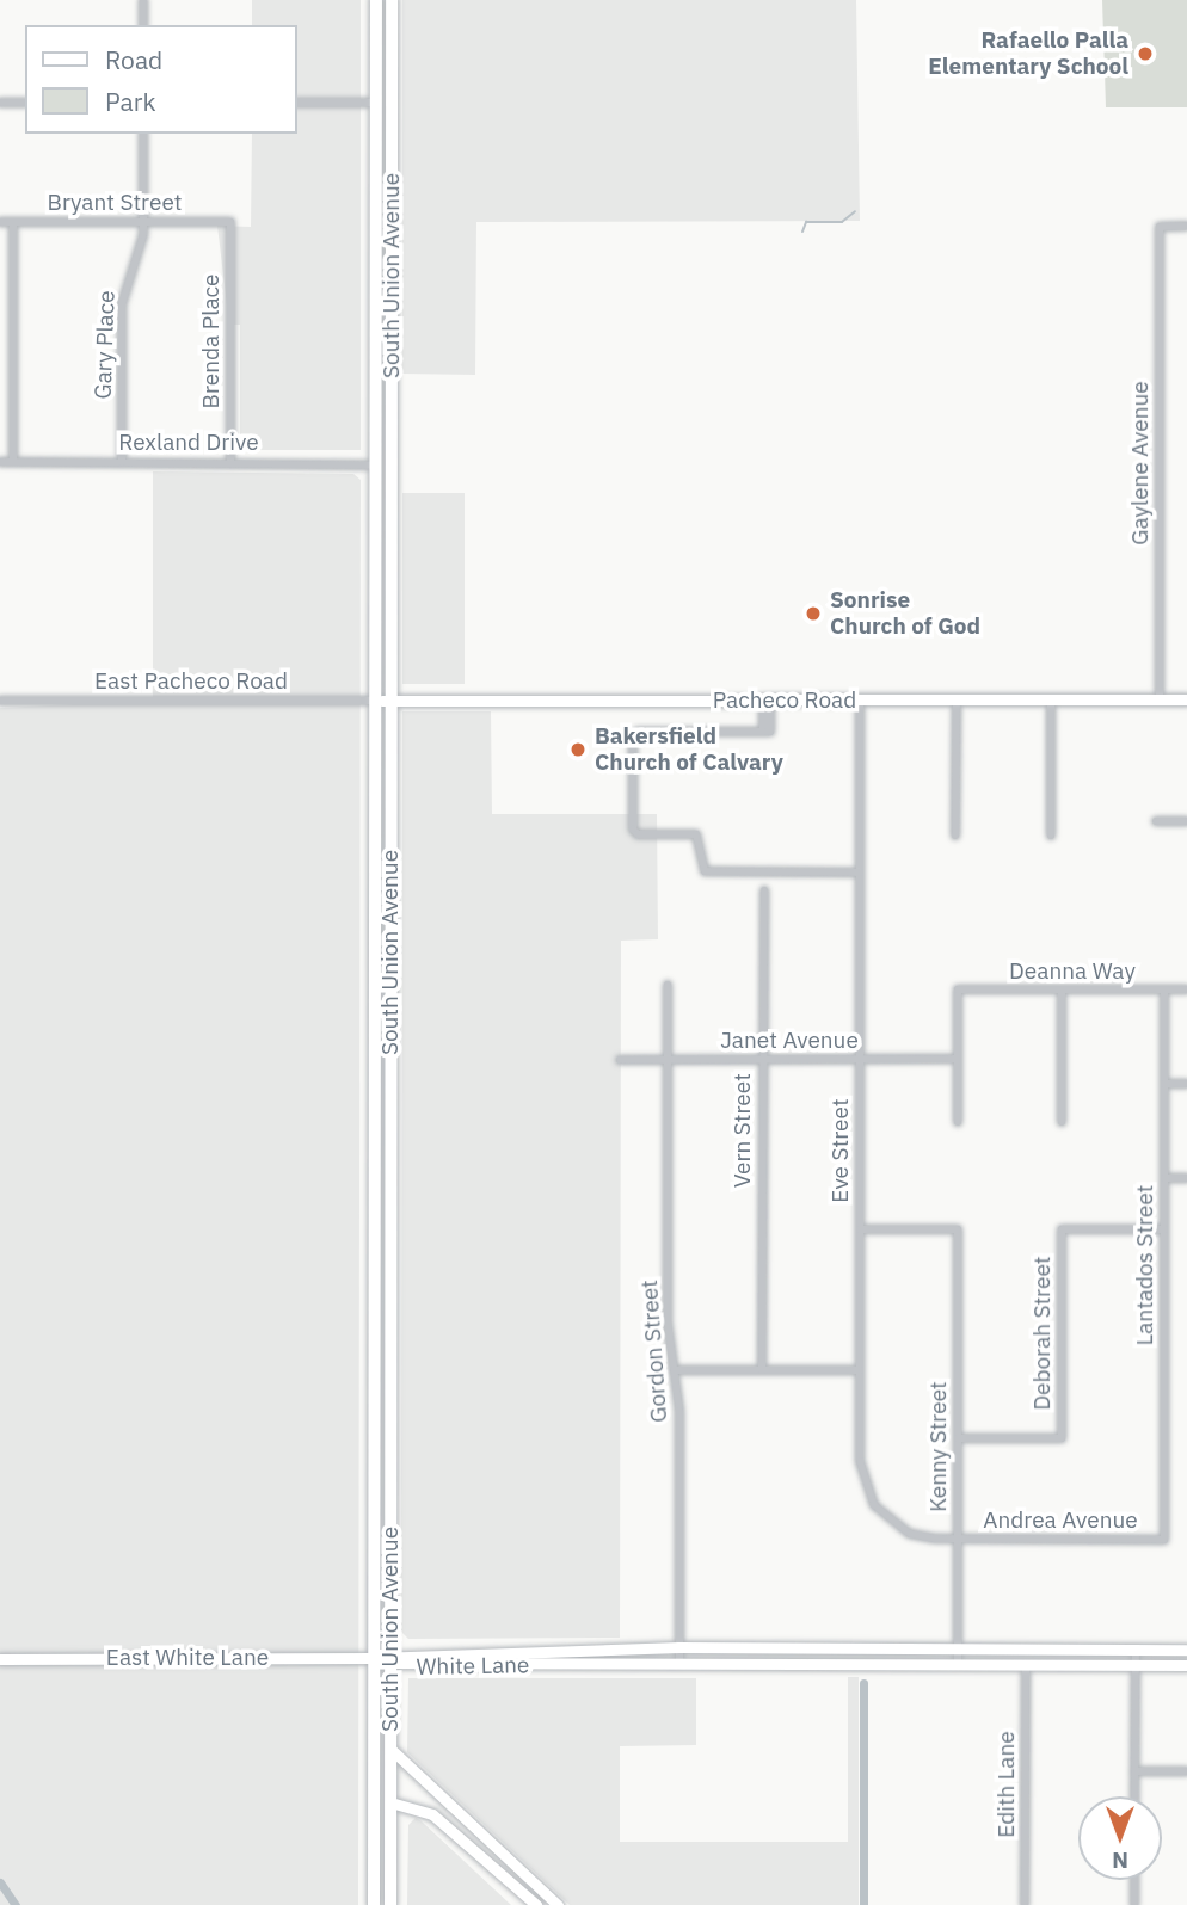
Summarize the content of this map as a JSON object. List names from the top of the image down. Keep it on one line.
{"streets":{"main road":["South Union Avenue","Pacheco Road","East White Lane","White Lane"],"street":["Bryant Street","Brenda Place","Gary Place","Rexland Drive","Gaylene Avenue","East Pacheco Road","Deanna Way","Janet Avenue","Vern Street","Eve Street","Lantados Street","Deborah Street","Gordon Street","Kenny Street","Andrea Avenue","Edith Lane"]},"crossings":[["Bryant Street","Brenda Place"],["Bryant Street","Gary Place"],["South Union Avenue","Rexland Drive"],["South Union Avenue","East Pacheco Road"],["South Union Avenue","Pacheco Road"],["South Union Avenue","East White Lane"],["South Union Avenue","White Lane"],["Brenda Place","Rexland Drive"],["Gary Place","Rexland Drive"],["Gaylene Avenue","Pacheco Road"],["East Pacheco Road","Pacheco Road"],["Pacheco Road","Eve Street"],["Deanna Way","Janet Avenue"],["Deanna Way","Lantados Street"],["Janet Avenue","Vern Street"],["Janet Avenue","Eve Street"],["Janet Avenue","Gordon Street"],["Eve Street","Kenny Street"],["Eve Street","Andrea Avenue"],["Lantados Street","Deborah Street"],["Lantados Street","Andrea Avenue"],["Deborah Street","Kenny Street"],["Gordon Street","White Lane"],["Kenny Street","Andrea Avenue"],["Kenny Street","White Lane"],["East White Lane","White Lane"],["White Lane","Edith Lane"]],"places":["Rafaello Palla Elementary School","Sonrise Church of God","Bakersfield Church of Calvary"],"legend":["Road","Park"],"north":"bottom"}
